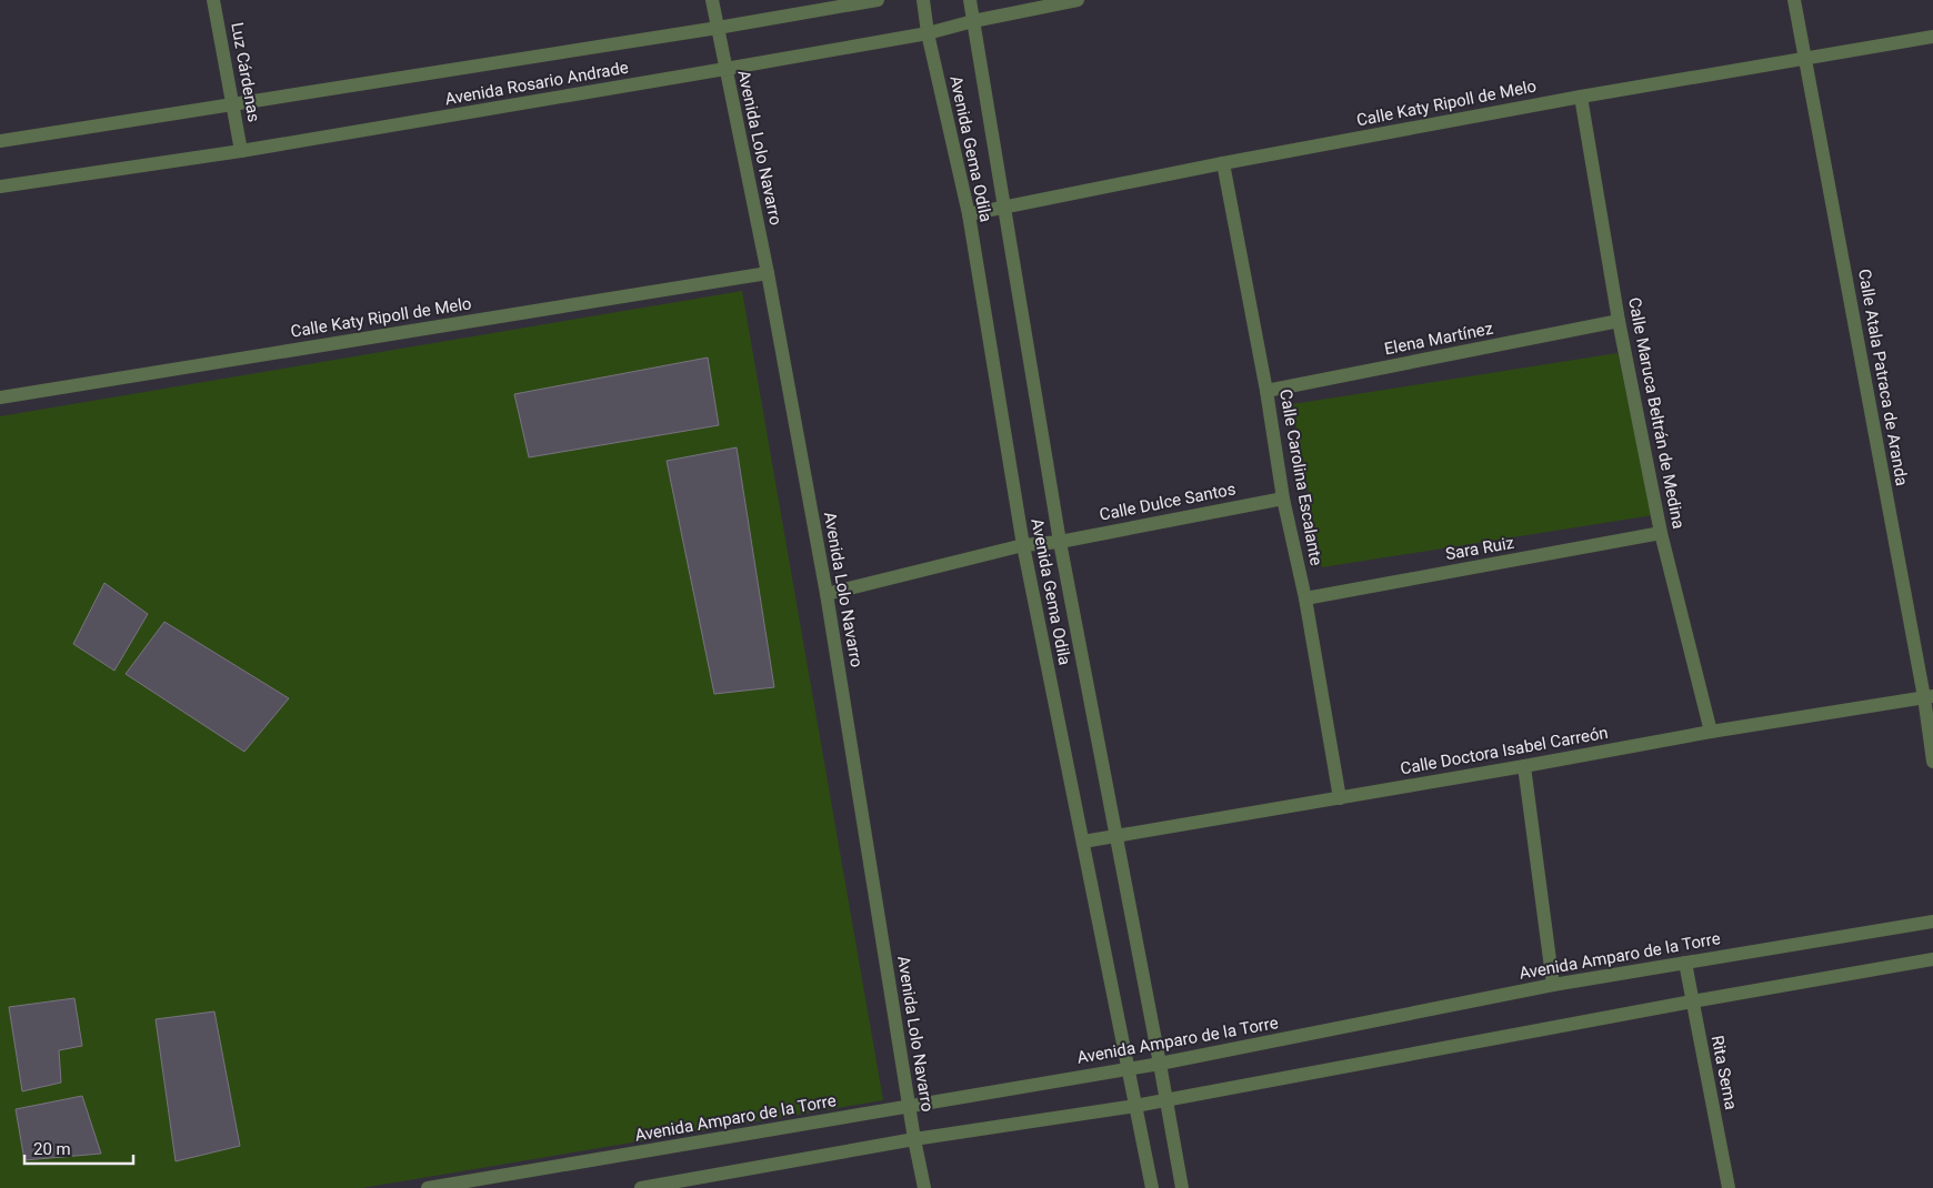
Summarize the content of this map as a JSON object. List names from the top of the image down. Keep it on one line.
{"streets":{"street":["Luz Cárdenas","Avenida Rosario Andrade","Calle Katy Ripoll de Melo","Avenida Lolo Navarro","Avenida Gema Odila","Elena Martínez","Calle Atala Patraca de Aranda","Calle Maruca Beltrán de Medina","Calle Carolina Escalante","Calle Dulce Santos","Sara Ruiz","Calle Doctora Isabel Carreón","Avenida Amparo de la Torre","Rita Sema"]},"crossings":[["Luz Cárdenas","Avenida Rosario Andrade"],["Avenida Rosario Andrade","Avenida Lolo Navarro"],["Avenida Rosario Andrade","Avenida Gema Odila"],["Calle Katy Ripoll de Melo","Avenida Lolo Navarro"],["Calle Katy Ripoll de Melo","Avenida Gema Odila"],["Calle Katy Ripoll de Melo","Calle Atala Patraca de Aranda"],["Calle Katy Ripoll de Melo","Calle Maruca Beltrán de Medina"],["Calle Katy Ripoll de Melo","Calle Carolina Escalante"],["Avenida Lolo Navarro","Calle Dulce Santos"],["Avenida Lolo Navarro","Avenida Amparo de la Torre"],["Avenida Gema Odila","Calle Dulce Santos"],["Avenida Gema Odila","Calle Doctora Isabel Carreón"],["Avenida Gema Odila","Avenida Amparo de la Torre"],["Elena Martínez","Calle Maruca Beltrán de Medina"],["Elena Martínez","Calle Carolina Escalante"],["Calle Atala Patraca de Aranda","Calle Doctora Isabel Carreón"],["Calle Maruca Beltrán de Medina","Sara Ruiz"],["Calle Maruca Beltrán de Medina","Calle Doctora Isabel Carreón"],["Calle Carolina Escalante","Calle Dulce Santos"],["Calle Carolina Escalante","Sara Ruiz"],["Calle Carolina Escalante","Calle Doctora Isabel Carreón"],["Avenida Amparo de la Torre","Rita Sema"]],"scale_bar":"20 m"}
